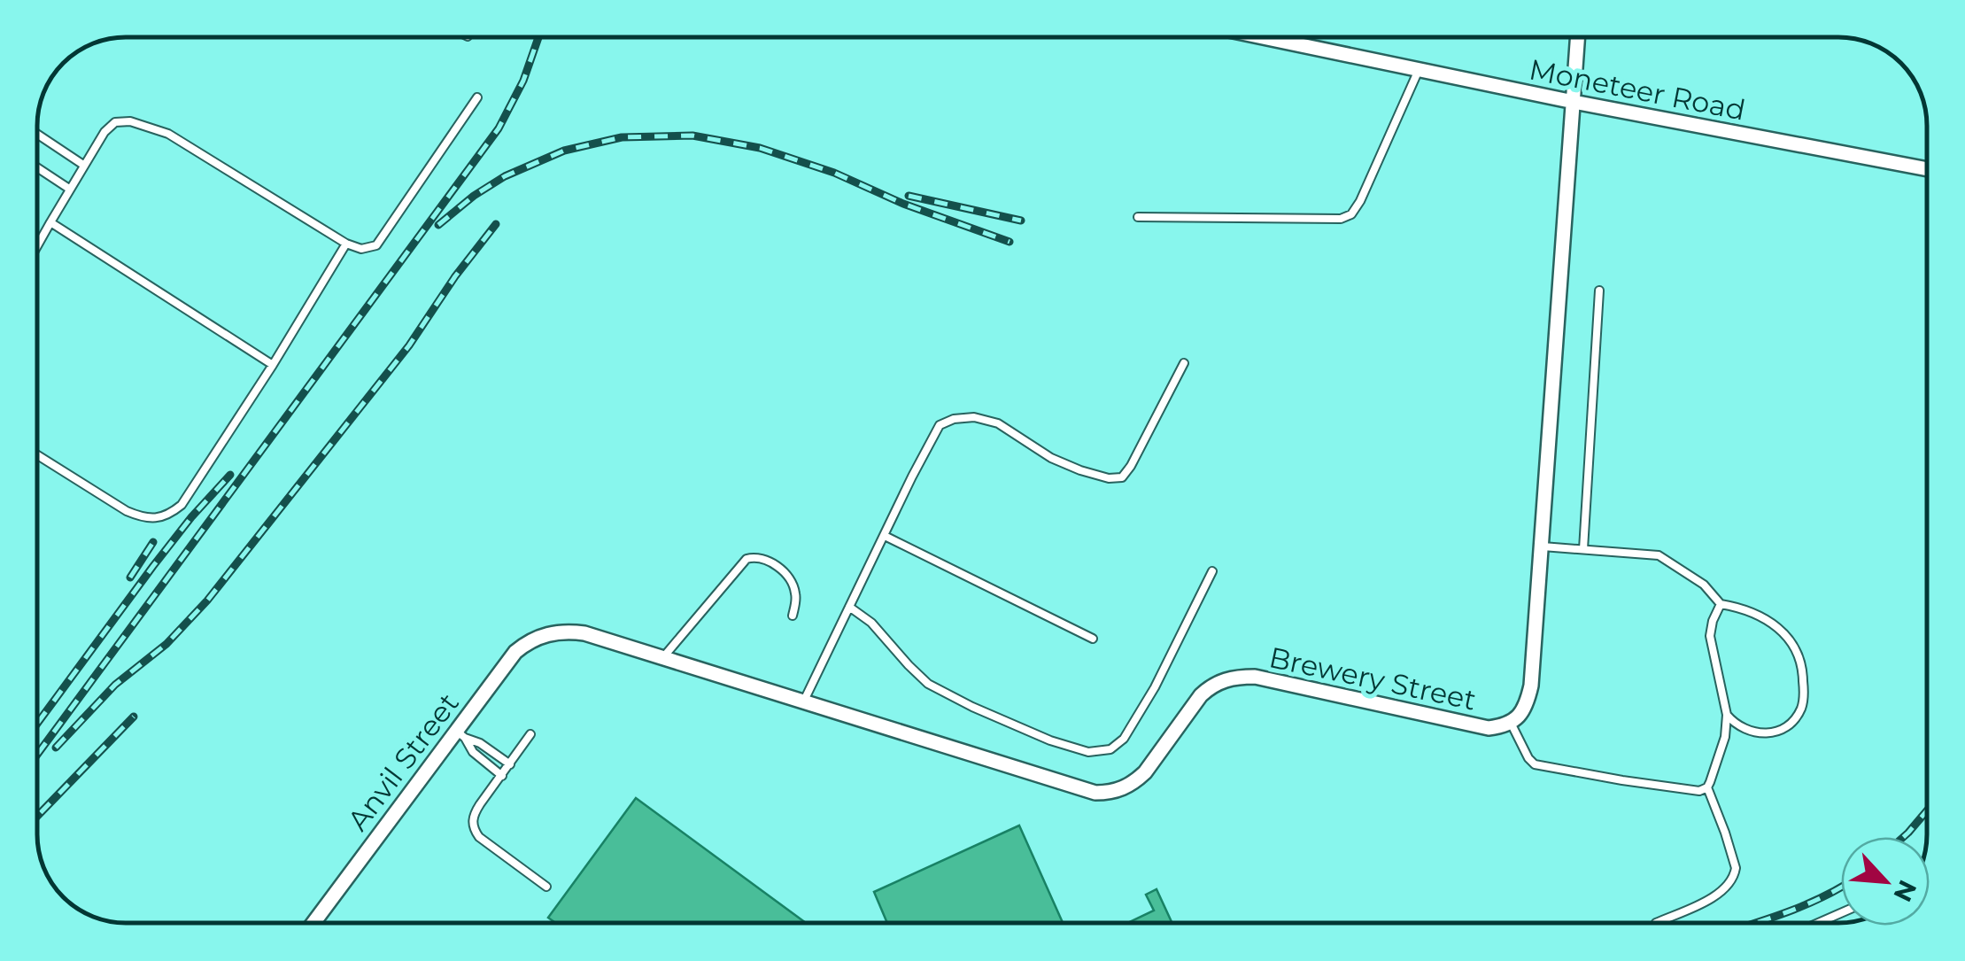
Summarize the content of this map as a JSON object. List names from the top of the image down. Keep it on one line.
{"streets":{"street":["Moneteer Road","Brewery Street","Anvil Street"]},"crossings":[["Moneteer Road","Brewery Street"],["Brewery Street","Anvil Street"]],"north":"bottom right"}
